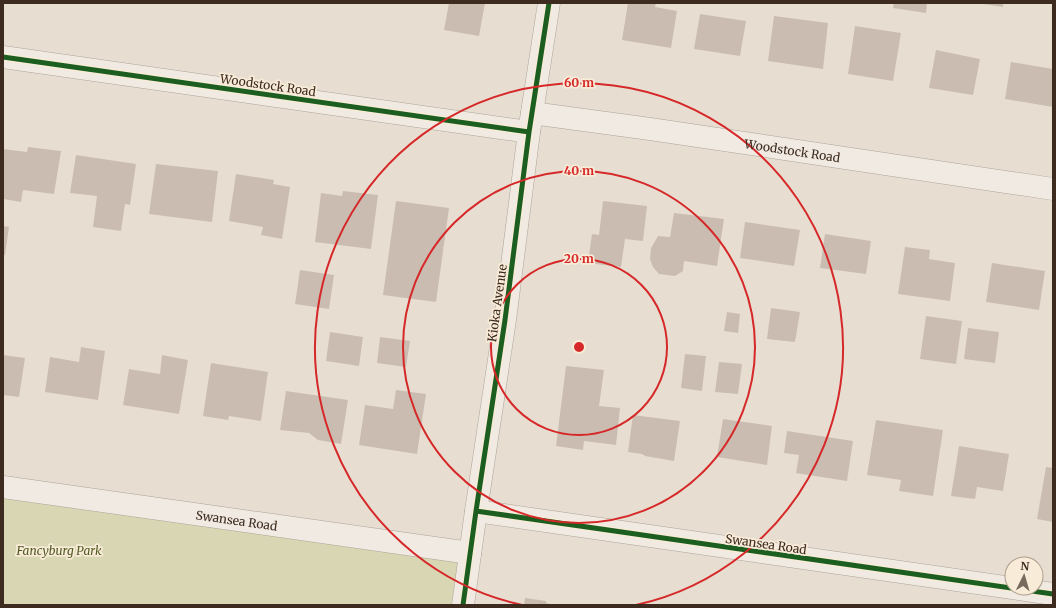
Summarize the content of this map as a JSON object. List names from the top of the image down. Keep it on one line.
{"streets":{"street":["Woodstock Road","Kioka Avenue","Swansea Road"]},"crossings":[["Woodstock Road","Kioka Avenue"],["Kioka Avenue","Swansea Road"]],"parks":["Fancyburg Park"],"north":"top","rings":["60 m","40 m","20 m"]}
